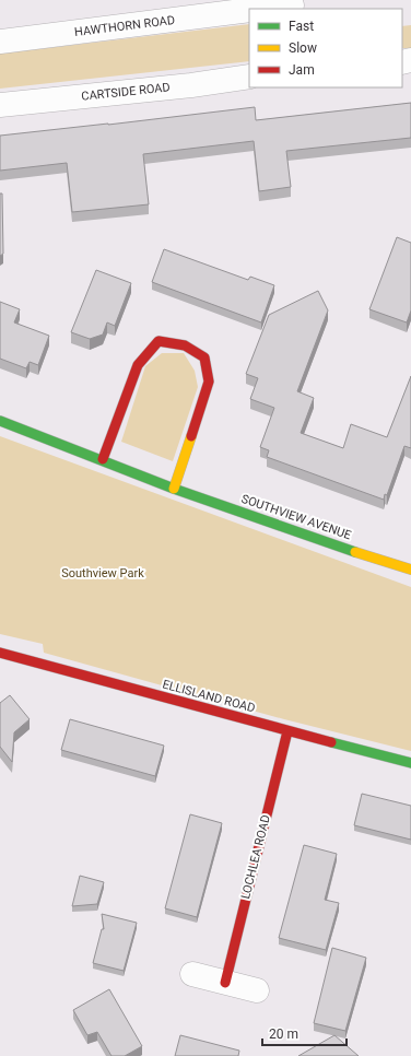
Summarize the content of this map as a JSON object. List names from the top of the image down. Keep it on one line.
{"streets":{"street":["HAWTHORN ROAD","CARTSIDE ROAD","SOUTHVIEW AVENUE","ELLISLAND ROAD","LOCHLEA ROAD"]},"crossings":[["ELLISLAND ROAD","LOCHLEA ROAD"]],"parks":["Southview Park"],"legend":["Fast","Slow","Jam"],"scale_bar":"20 m"}
